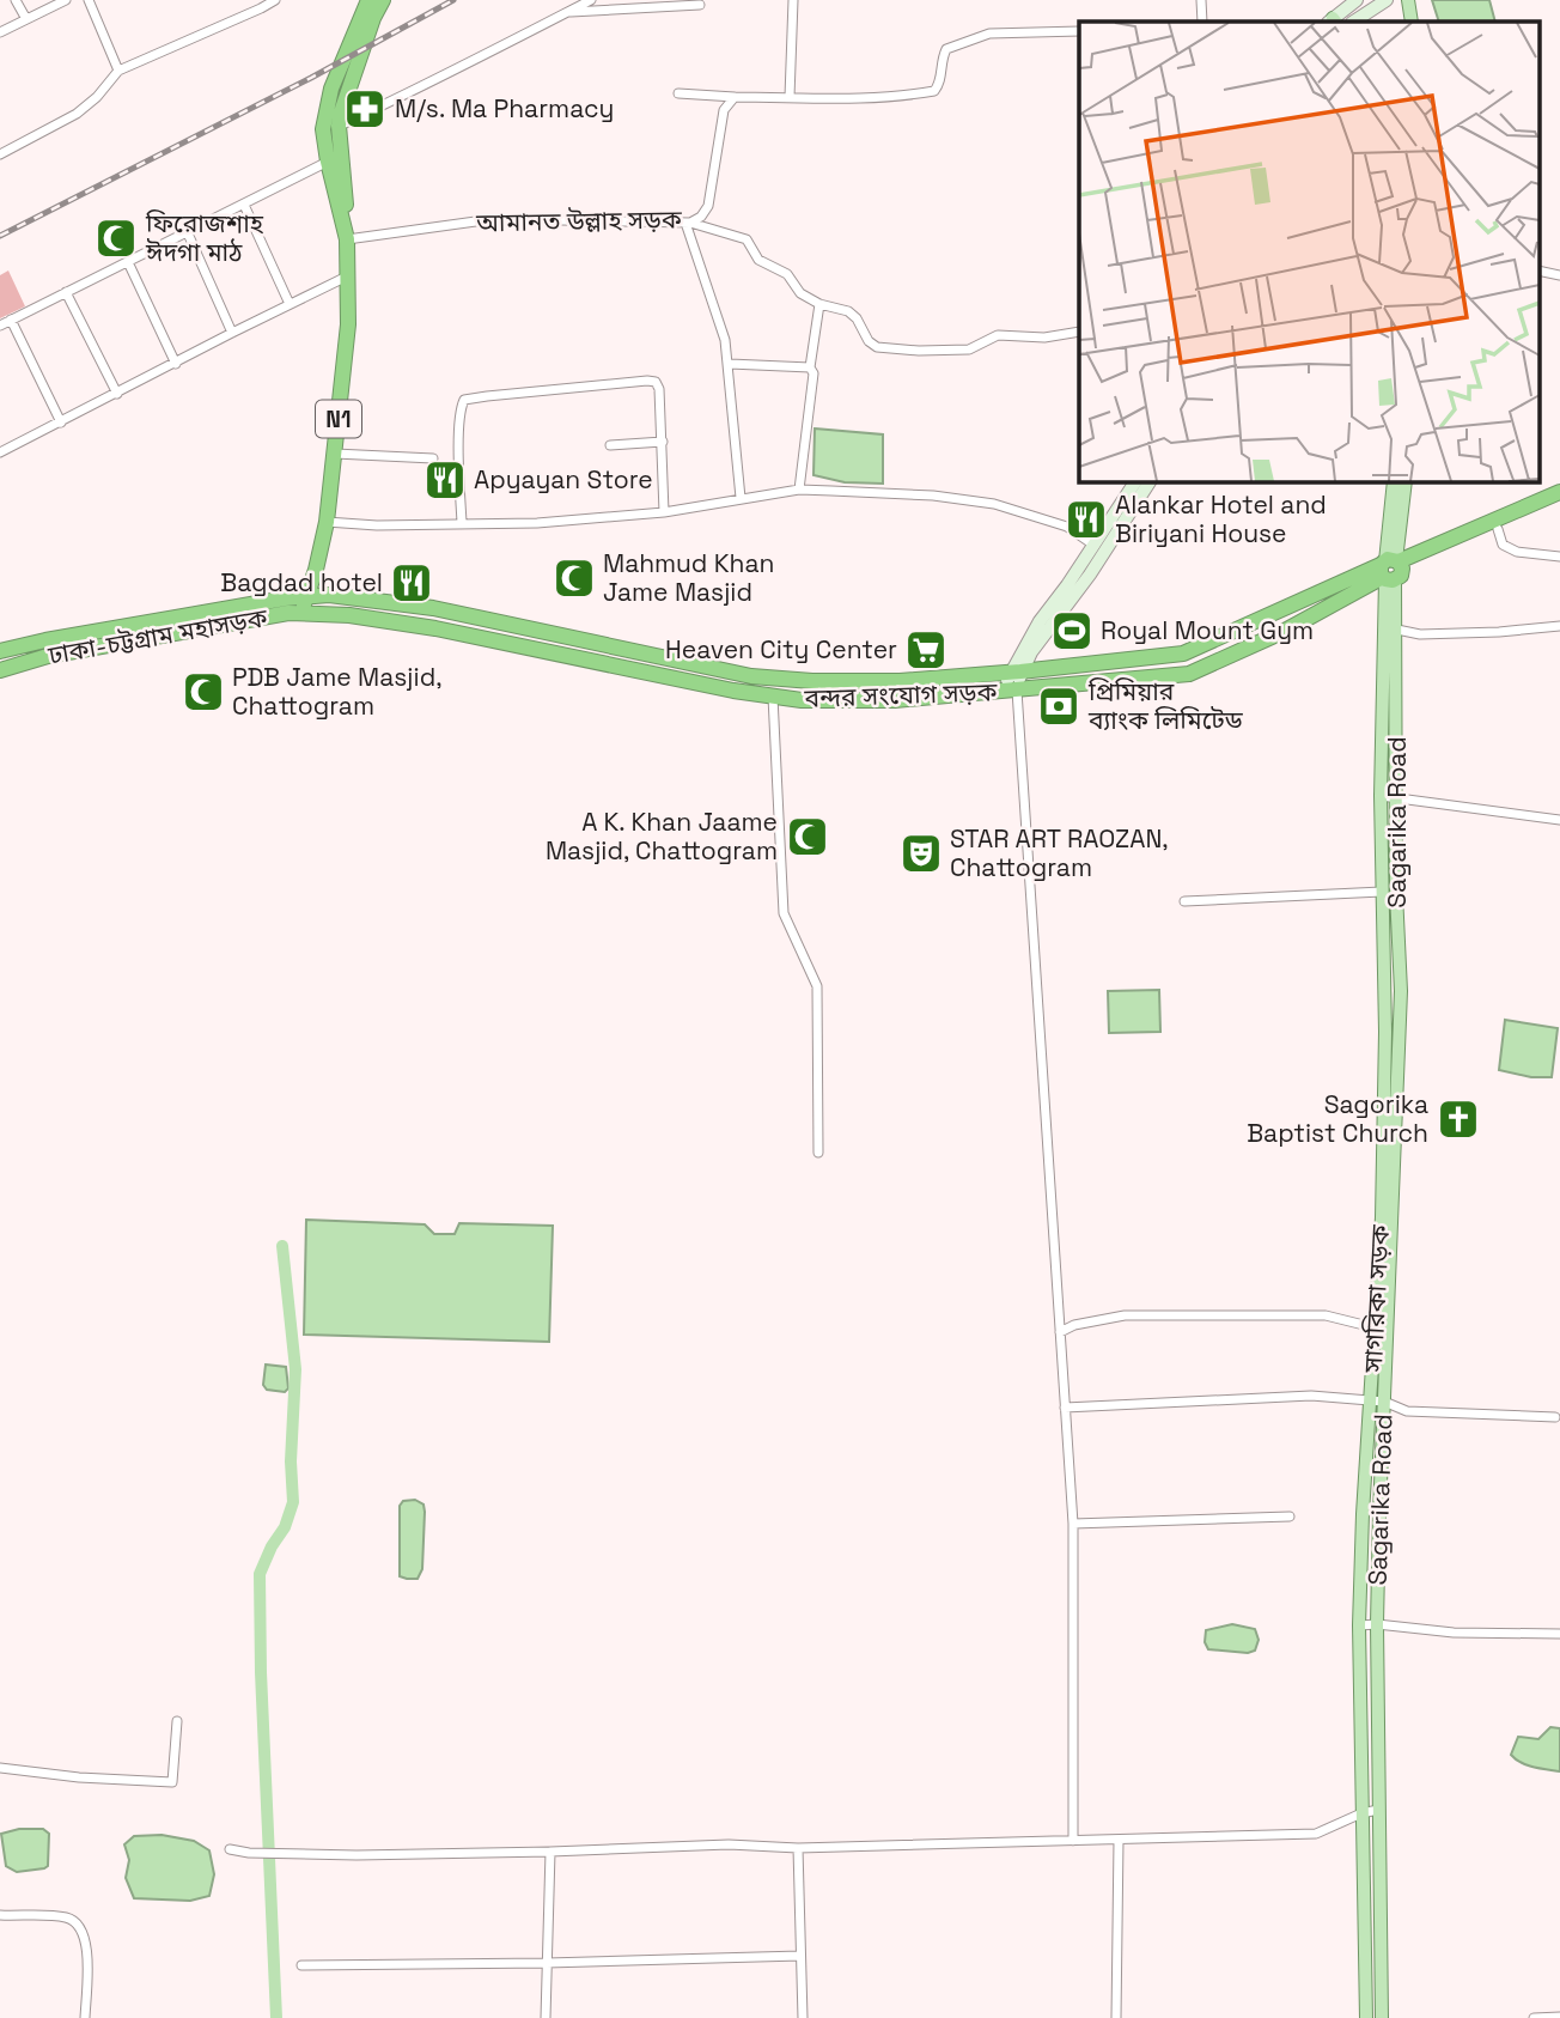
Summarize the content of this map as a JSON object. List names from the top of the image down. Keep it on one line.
{"streets":{"highway":["N1","ঢাকা-চট্টগ্রাম মহাসড়ক","বন্দর সংযোগ সড়ক"],"main road":["Sagarika Road","সাগরিকা সড়ক"],"street":["আমানত উল্লাহ সড়ক"]},"crossings":[["আমানত উল্লাহ সড়ক","N1"],["N1","ঢাকা-চট্টগ্রাম মহাসড়ক"],["N1","বন্দর সংযোগ সড়ক"],["ঢাকা-চট্টগ্রাম মহাসড়ক","বন্দর সংযোগ সড়ক"],["বন্দর সংযোগ সড়ক","Sagarika Road"],["বন্দর সংযোগ সড়ক","সাগরিকা সড়ক"],["Sagarika Road","সাগরিকা সড়ক"]],"places":{"pharmacy":["M/s. Ma Pharmacy"],"mosque":["ফিরোজশাহ ঈদগা মাঠ","Mahmud Khan Jame Masjid","PDB Jame Masjid, Chattogram","A K. Khan Jaame Masjid, Chattogram"],"restaurant":["Apyayan Store","Alankar Hotel and Biriyani House","Bagdad hotel"],"sports":["Royal Mount Gym"],"supermarket":["Heaven City Center"],"bank":["প্রিমিয়ার ব্যাংক লিমিটেড"],"theatre":["STAR ART RAOZAN, Chattogram"],"church":["Sagorika Baptist Church"]}}
